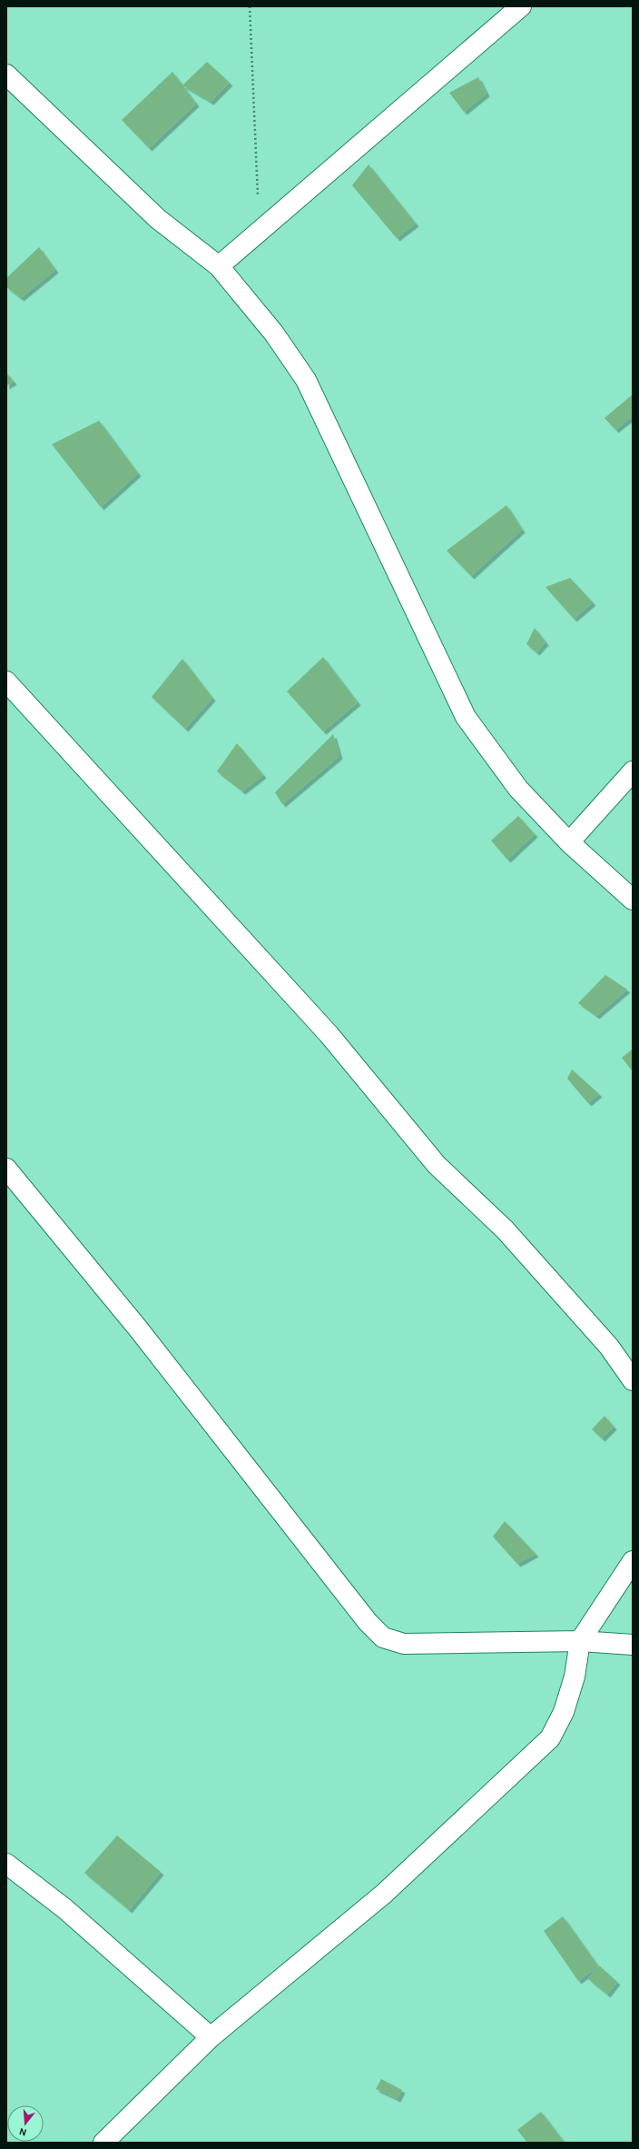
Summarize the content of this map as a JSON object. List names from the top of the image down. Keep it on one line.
{"north":"bottom"}
